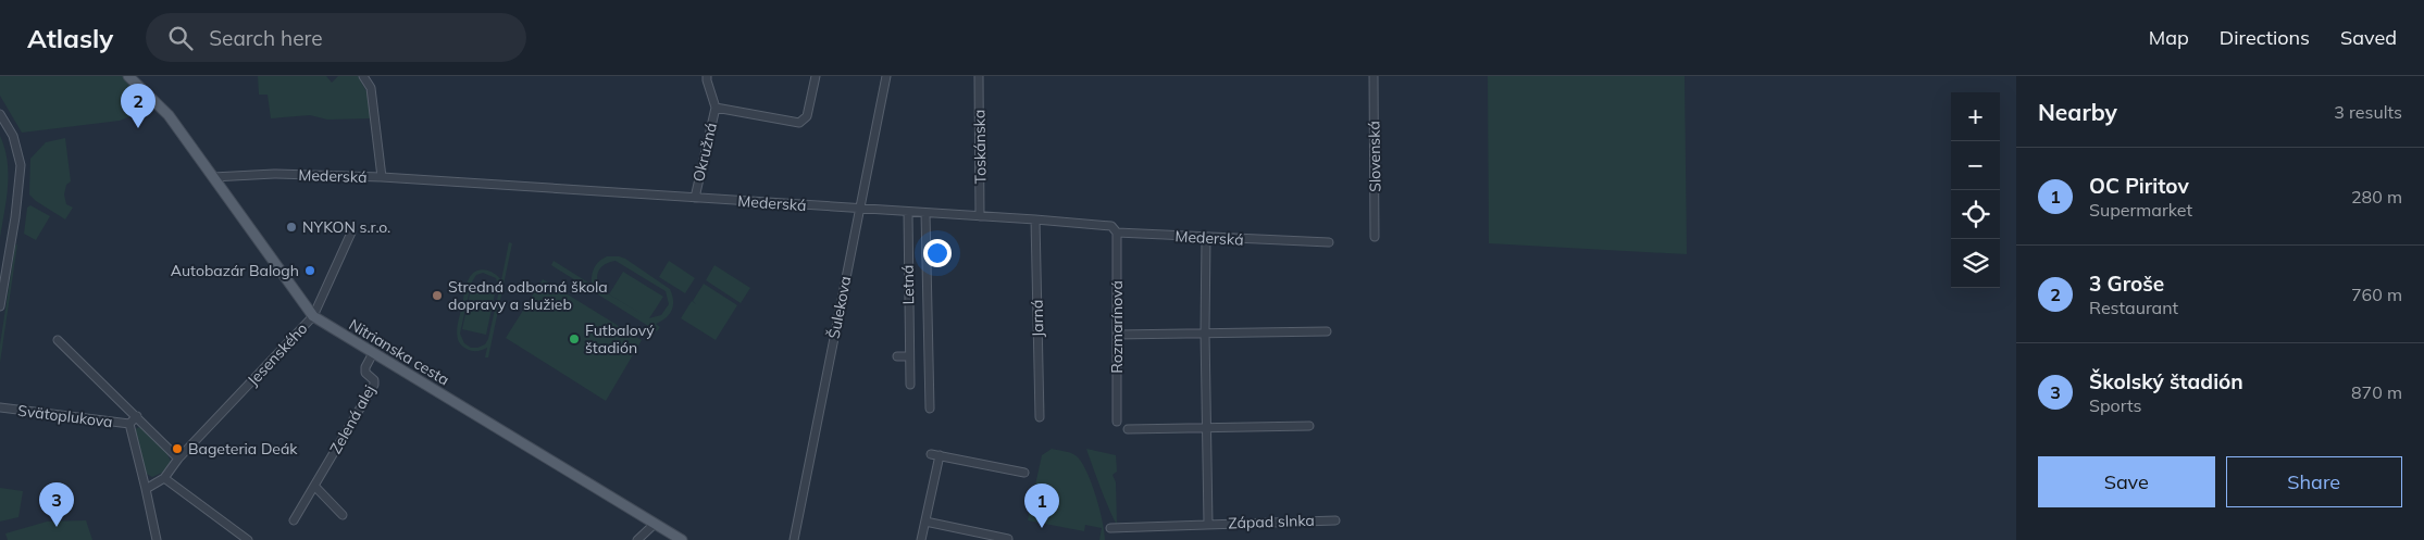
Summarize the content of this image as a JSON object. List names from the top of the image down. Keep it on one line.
{"streets":{"main road":["Nitrianska cesta"],"street":["Toskánska","Okružná","Slovenská","Mederská","Letná","Šulekova","Jarná","Rozmarínová","Jesenského","Svätoplukova","Zelená alej","Západ slnka"]},"crossings":[["Toskánska","Mederská"],["Okružná","Mederská"],["Mederská","Letná"],["Mederská","Šulekova"],["Mederská","Jarná"],["Mederská","Rozmarínová"],["Mederská","Nitrianska cesta"],["Mederská","Západ slnka"],["Nitrianska cesta","Jesenského"],["Nitrianska cesta","Zelená alej"]],"places":["NYKON s.r.o.","Autobazár Balogh","Stredná odborná škola dopravy a služieb","Futbalový štadión","Bageteria Deák"],"page":{"header":"Atlasly","search":"Search here","nav":["Map","Directions","Saved"],"heading":["Nearby","3 results"],"pins":["2","3","1"],"map_buttons":["+","−"],"list":[{"mark":"1","name":"OC Piritov","note":"Supermarket","value":"280 m"},{"mark":"2","name":"3 Groše","note":"Restaurant","value":"760 m"},{"mark":"3","name":"Školský štadión","note":"Sports","value":"870 m"}],"buttons":["Save","Share"]}}
